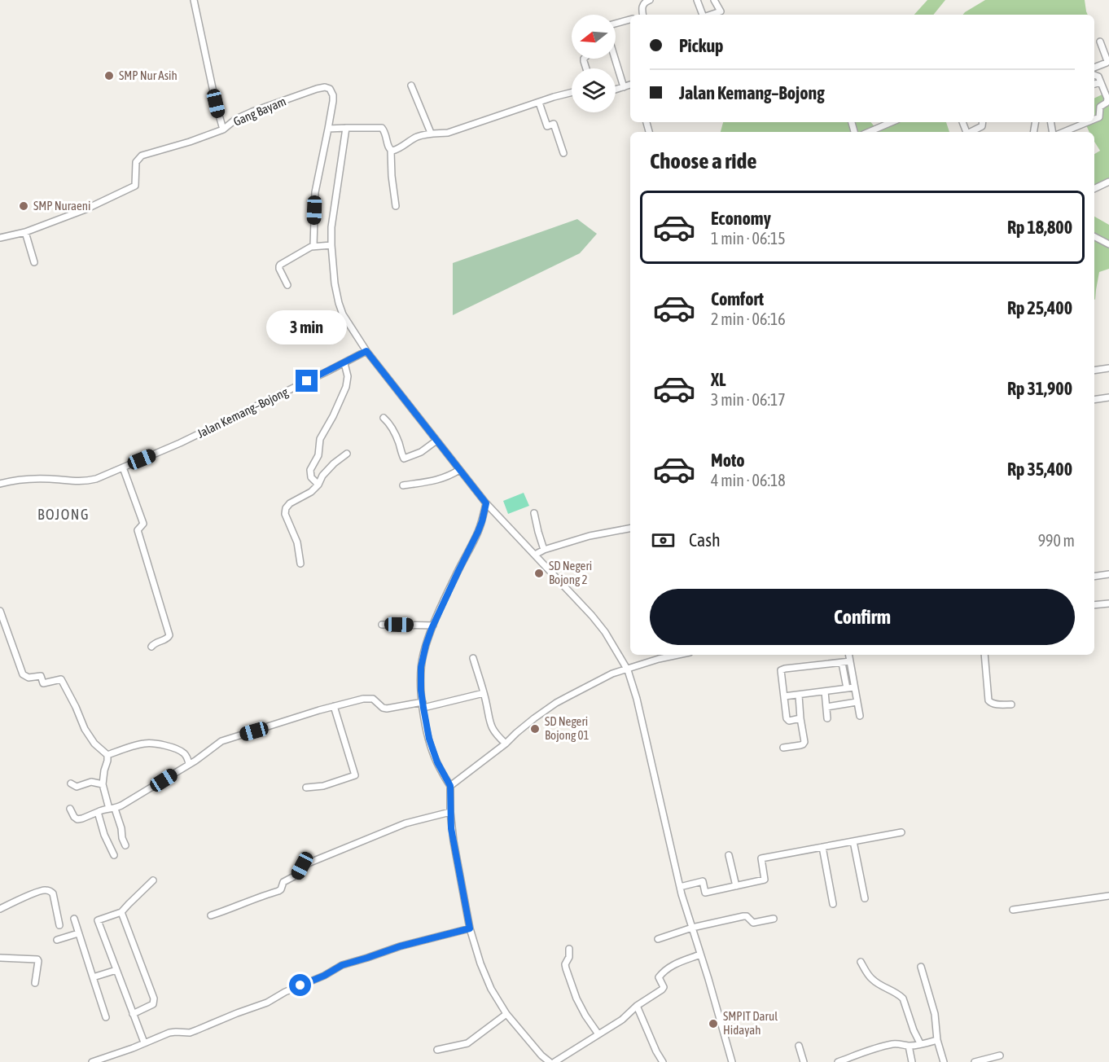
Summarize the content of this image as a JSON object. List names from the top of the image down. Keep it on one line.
{"streets":{"street":["Gang Bayam","Jalan Kemang–Bojong"]},"districts":["BOJONG"],"places":["SMP Nur Asih","SMP Nuraeni","SD Negeri Bojong 2","SD Negeri Bojong 01","SMPIT Darul Hidayah"],"north":"left","page":{"banner":["Pickup","Jalan Kemang–Bojong"],"heading":"Choose a ride","list":[{"name":"Economy","note":"1 min · 06:15","value":"Rp 18,800"},{"name":"Comfort","note":"2 min · 06:16","value":"Rp 25,400"},{"name":"XL","note":"3 min · 06:17","value":"Rp 31,900"},{"name":"Moto","note":"4 min · 06:18","value":"Rp 35,400"}],"bubble":"3 min","pay":["Cash","990 m"],"buttons":"Confirm"}}
